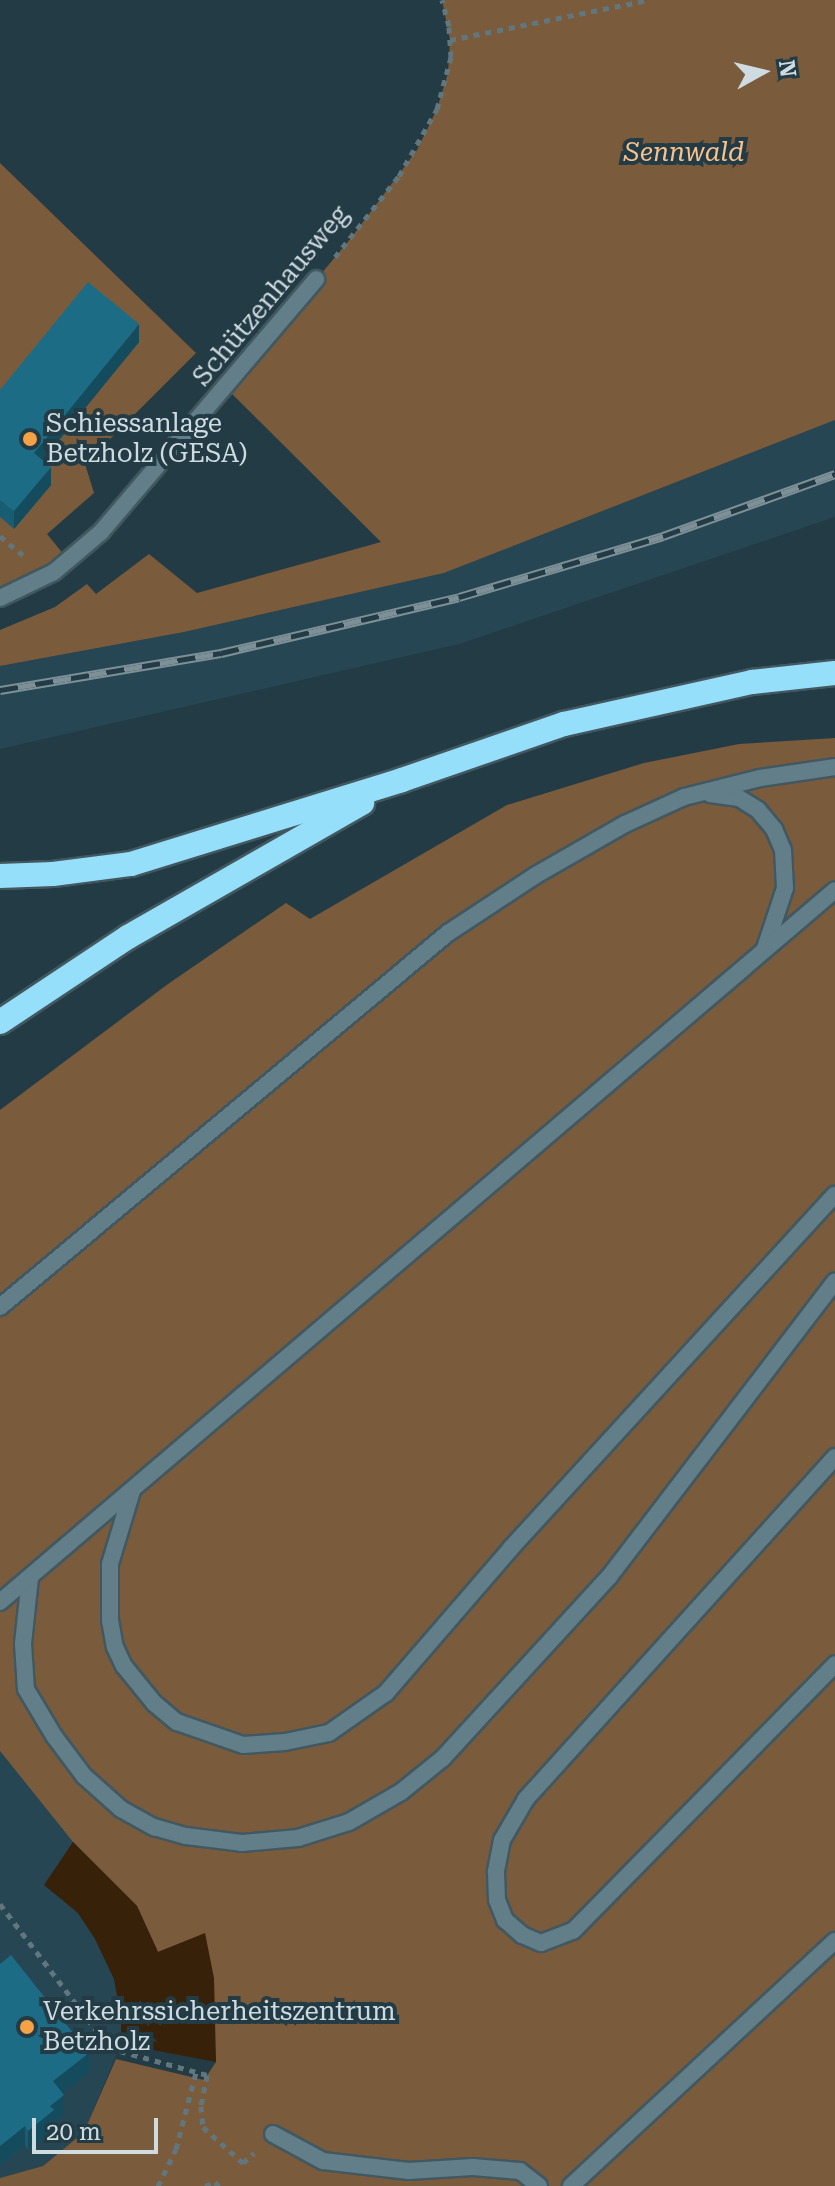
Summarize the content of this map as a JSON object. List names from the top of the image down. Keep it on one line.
{"streets":{"lane":["Schützenhausweg"]},"parks":["Sennwald"],"places":["Schiessanlage Betzholz (GESA)","Verkehrssicherheitszentrum Betzholz"],"scale_bar":"20 m","north":"right"}
